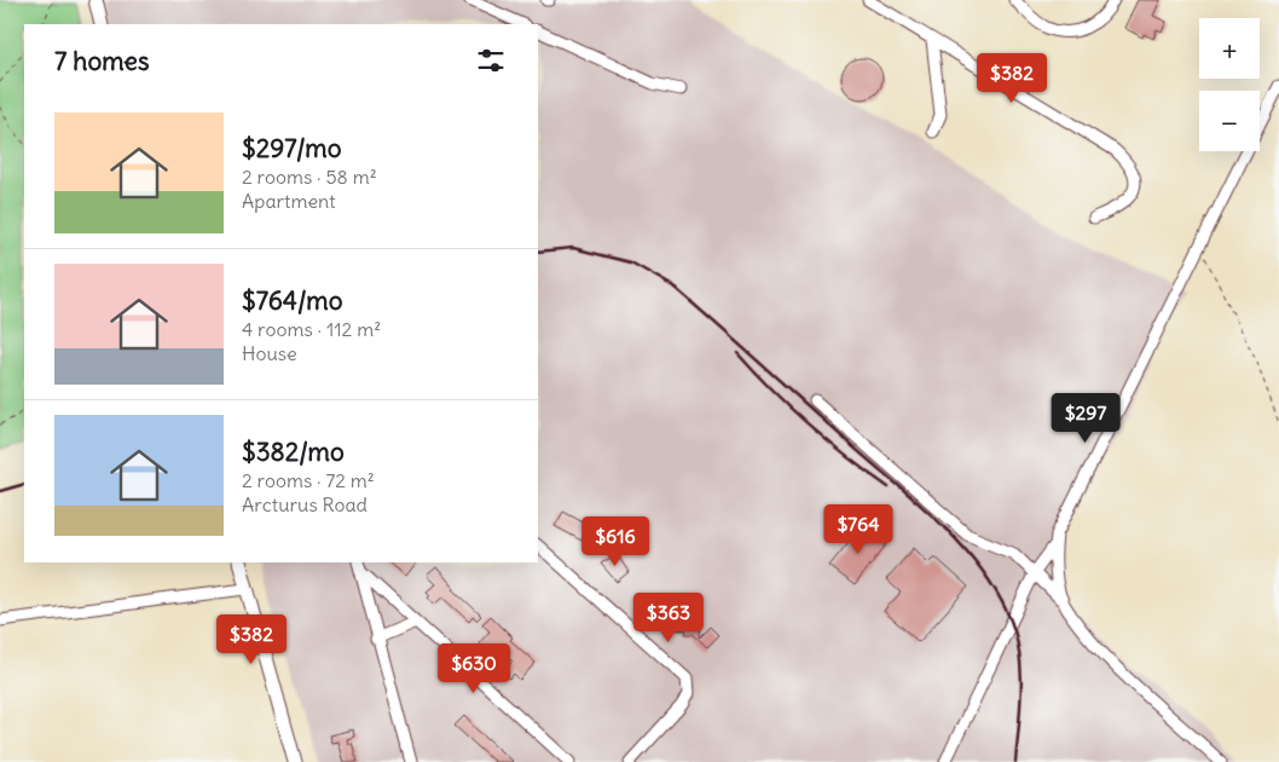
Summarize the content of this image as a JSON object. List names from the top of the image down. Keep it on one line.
{"page":{"map_buttons":["+","−"],"heading":"7 homes","price":["$382","$297","$764","$616","$363","$382","$630"],"list":[{"name":"$297/mo","note":"2 rooms · 58 m² · Apartment"},{"name":"$764/mo","note":"4 rooms · 112 m² · House"},{"name":"$382/mo","note":"2 rooms · 72 m² · Arcturus Road"}]}}
